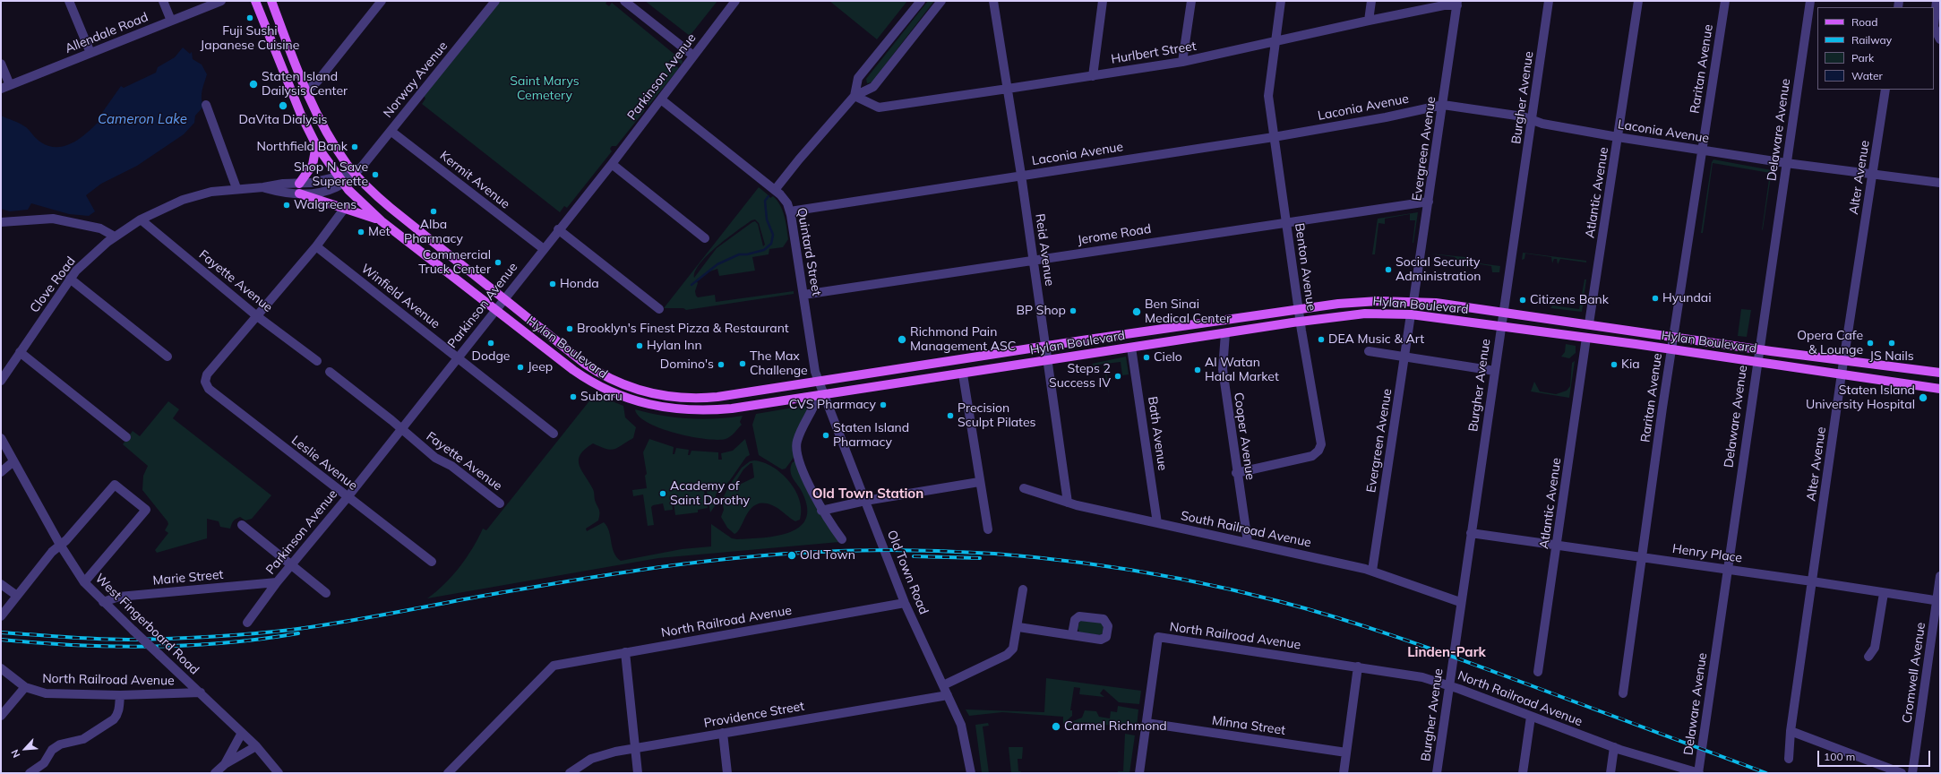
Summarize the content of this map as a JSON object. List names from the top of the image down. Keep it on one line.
{"streets":{"main road":["Hylan Boulevard"],"street":["Allendale Road","Hurlbert Street","Raritan Avenue","Parkinson Avenue","Norway Avenue","Burgher Avenue","Laconia Avenue","Delaware Avenue","Evergreen Avenue","Alter Avenue","Kermit Avenue","Atlantic Avenue","Jerome Road","Reid Avenue","Quintard Street","Benton Avenue","Fayette Avenue","Clove Road","Winfield Avenue","Bath Avenue","Cooper Avenue","Leslie Avenue","South Railroad Avenue","Henry Place","Old Town Road","Marie Street","North Railroad Avenue","West Fingerboard Road","Cromwell Avenue","Providence Street","Minna Street"]},"crossings":[["Hurlbert Street","Evergreen Avenue"],["Hurlbert Street","Reid Avenue"],["Hurlbert Street","Benton Avenue"],["Raritan Avenue","Laconia Avenue"],["Raritan Avenue","Hylan Boulevard"],["Raritan Avenue","Henry Place"],["Parkinson Avenue","Kermit Avenue"],["Parkinson Avenue","Quintard Street"],["Parkinson Avenue","Fayette Avenue"],["Parkinson Avenue","Winfield Avenue"],["Parkinson Avenue","Hylan Boulevard"],["Parkinson Avenue","Leslie Avenue"],["Parkinson Avenue","Marie Street"],["Norway Avenue","Kermit Avenue"],["Norway Avenue","Clove Road"],["Norway Avenue","Hylan Boulevard"],["Burgher Avenue","Laconia Avenue"],["Burgher Avenue","Hylan Boulevard"],["Burgher Avenue","South Railroad Avenue"],["Burgher Avenue","Henry Place"],["Burgher Avenue","North Railroad Avenue"],["Laconia Avenue","Delaware Avenue"],["Laconia Avenue","Evergreen Avenue"],["Laconia Avenue","Alter Avenue"],["Laconia Avenue","Atlantic Avenue"],["Laconia Avenue","Reid Avenue"],["Laconia Avenue","Quintard Street"],["Laconia Avenue","Benton Avenue"],["Delaware Avenue","Hylan Boulevard"],["Delaware Avenue","Henry Place"],["Delaware Avenue","North Railroad Avenue"],["Evergreen Avenue","Jerome Road"],["Evergreen Avenue","Hylan Boulevard"],["Evergreen Avenue","South Railroad Avenue"],["Alter Avenue","Hylan Boulevard"],["Alter Avenue","Henry Place"],["Atlantic Avenue","Hylan Boulevard"],["Atlantic Avenue","Henry Place"],["Jerome Road","Reid Avenue"],["Jerome Road","Quintard Street"],["Jerome Road","Benton Avenue"],["Reid Avenue","Hylan Boulevard"],["Reid Avenue","South Railroad Avenue"],["Quintard Street","Hylan Boulevard"],["Quintard Street","Old Town Road"],["Benton Avenue","Hylan Boulevard"],["Benton Avenue","Cooper Avenue"],["Fayette Avenue","Clove Road"],["Fayette Avenue","Leslie Avenue"],["Clove Road","Hylan Boulevard"],["Hylan Boulevard","Bath Avenue"],["Hylan Boulevard","Cooper Avenue"],["Hylan Boulevard","Old Town Road"],["Bath Avenue","South Railroad Avenue"],["Cooper Avenue","South Railroad Avenue"],["Henry Place","Cromwell Avenue"],["Old Town Road","North Railroad Avenue"],["Old Town Road","Providence Street"],["Marie Street","West Fingerboard Road"],["North Railroad Avenue","West Fingerboard Road"],["North Railroad Avenue","Minna Street"]],"districts":["Old Town Station","Linden-Park"],"water":["Cameron Lake"],"parks":["Saint Marys Cemetery"],"places":["Fuji Sushi Japanese Cuisine","Staten Island Dailysis Center","DaVita Dialysis","Northfield Bank","Shop N Save Superette","Walgreens","Alba Pharmacy","Met","Commercial Truck Center","Social Security Administration","Honda","Hyundai","Citizens Bank","BP Shop","Ben Sinai Medical Center","Brooklyn's Finest Pizza & Restaurant","Richmond Pain Management ASC","DEA Music & Art","Dodge","Opera Cafe & Lounge","JS Nails","Hylan Inn","Cielo","The Max Challenge","Domino's","Kia","Jeep","Al Watan Halal Market","Steps 2 Success IV","Subaru","Staten Island University Hospital","CVS Pharmacy","Precision Sculpt Pilates","Staten Island Pharmacy","Academy of Saint Dorothy","Old Town","Carmel Richmond"],"legend":["Road","Railway","Park","Water"],"scale_bar":"100 m","north":"bottom left"}
